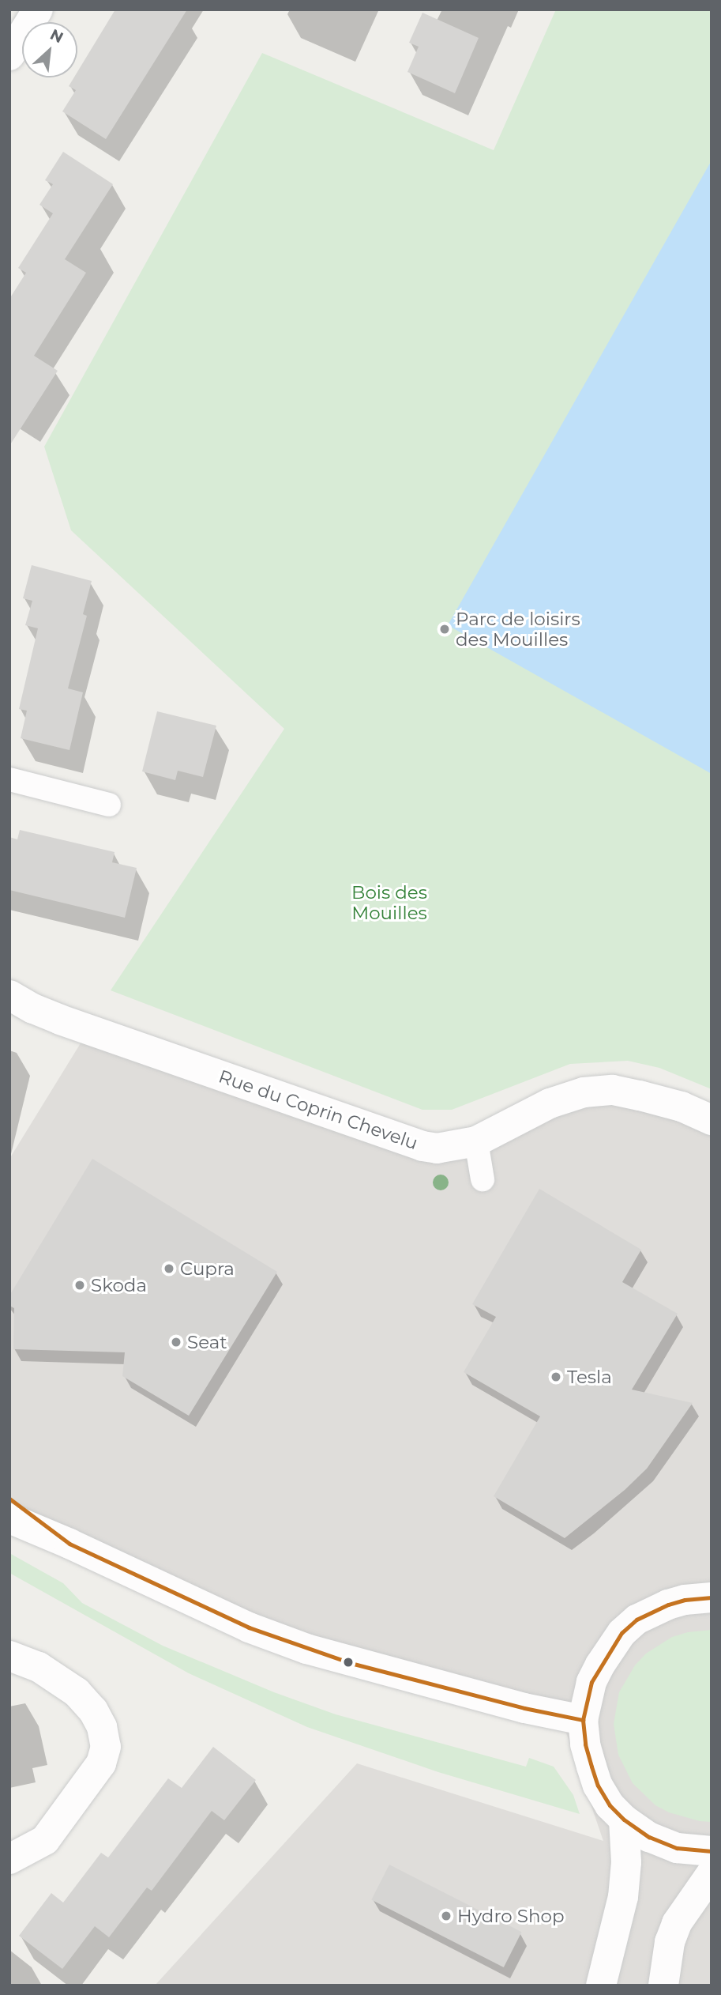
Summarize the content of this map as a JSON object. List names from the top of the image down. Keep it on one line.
{"streets":{"street":["Rue du Coprin Chevelu"]},"parks":["Bois des Mouilles"],"places":["Parc de loisirs des Mouilles","Cupra","Skoda","Seat","Tesla","Hydro Shop"],"north":"top right"}
